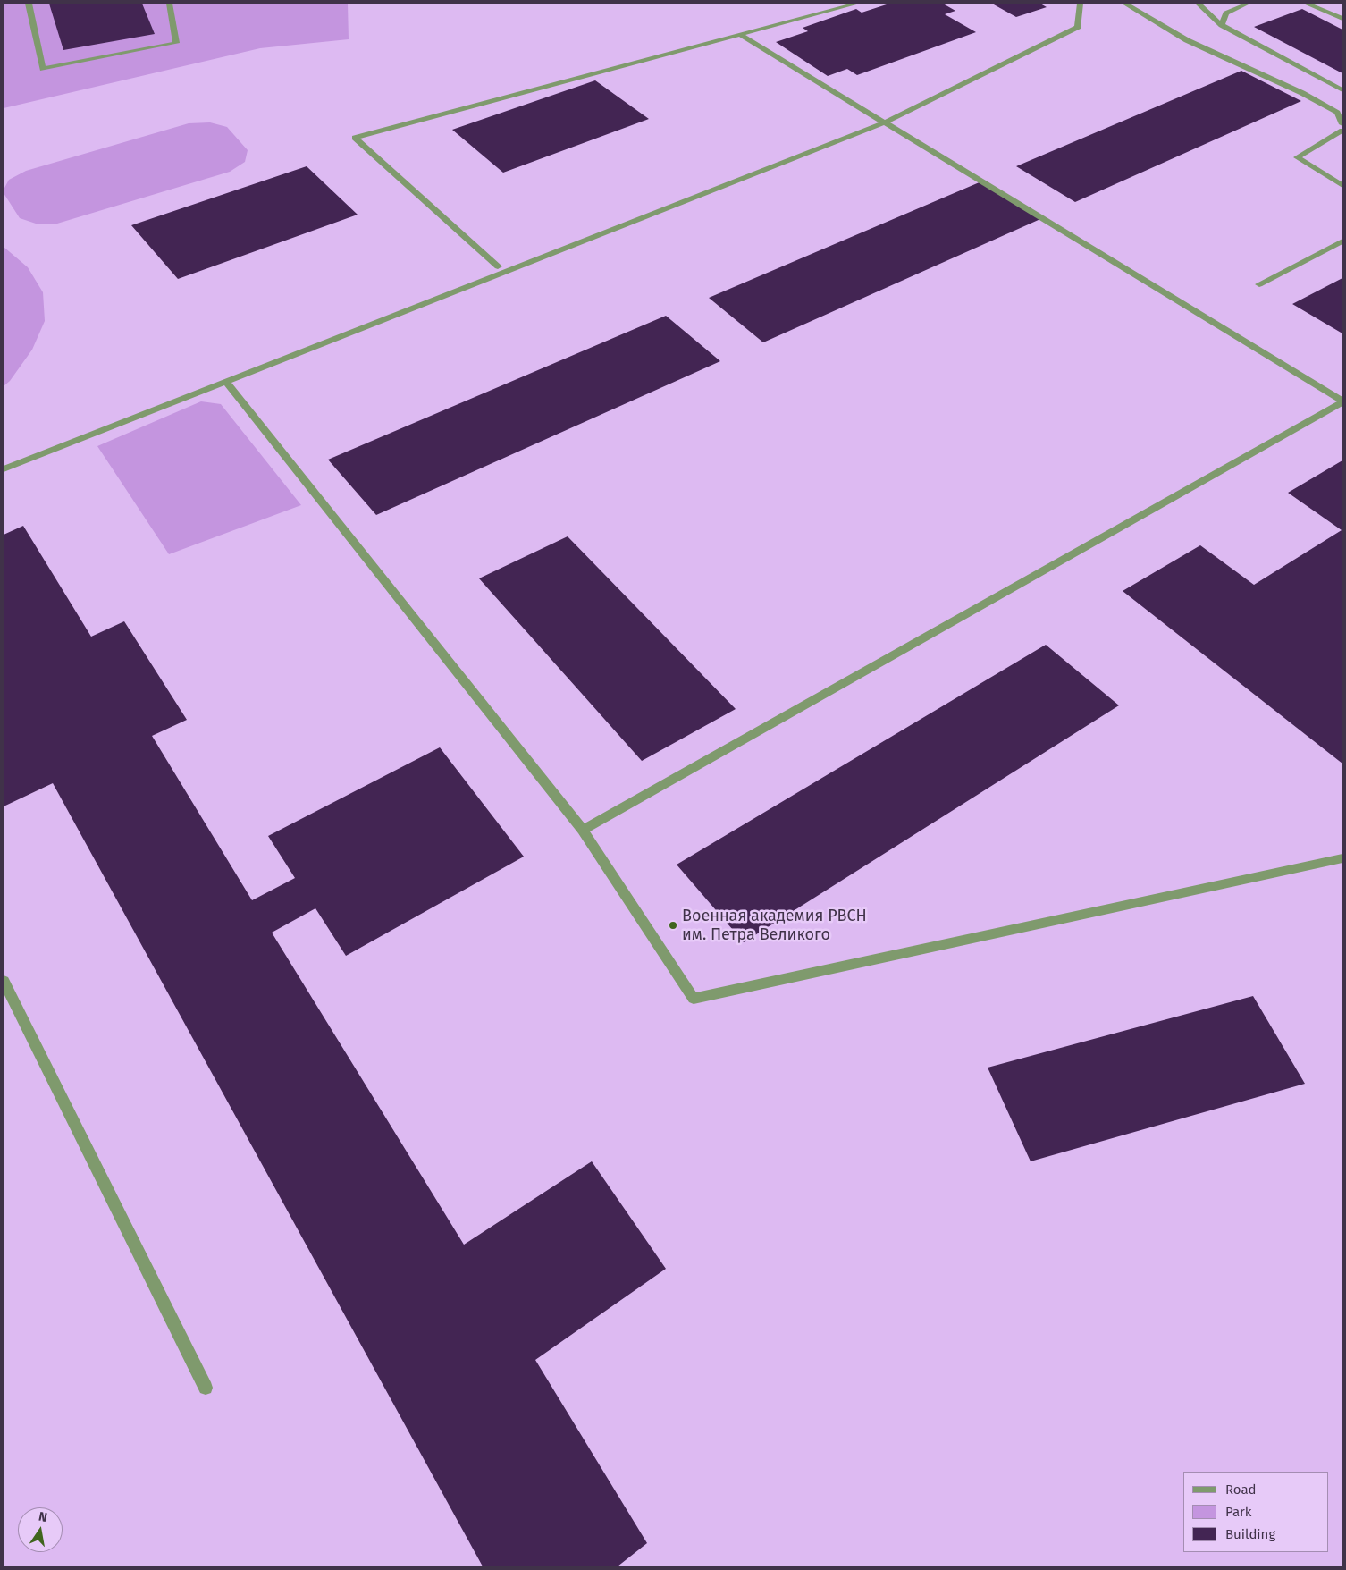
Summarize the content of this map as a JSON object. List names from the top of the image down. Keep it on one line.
{"places":["Военная академия РВСН им. Петра Великого"],"legend":["Road","Park","Building"],"north":"top"}
